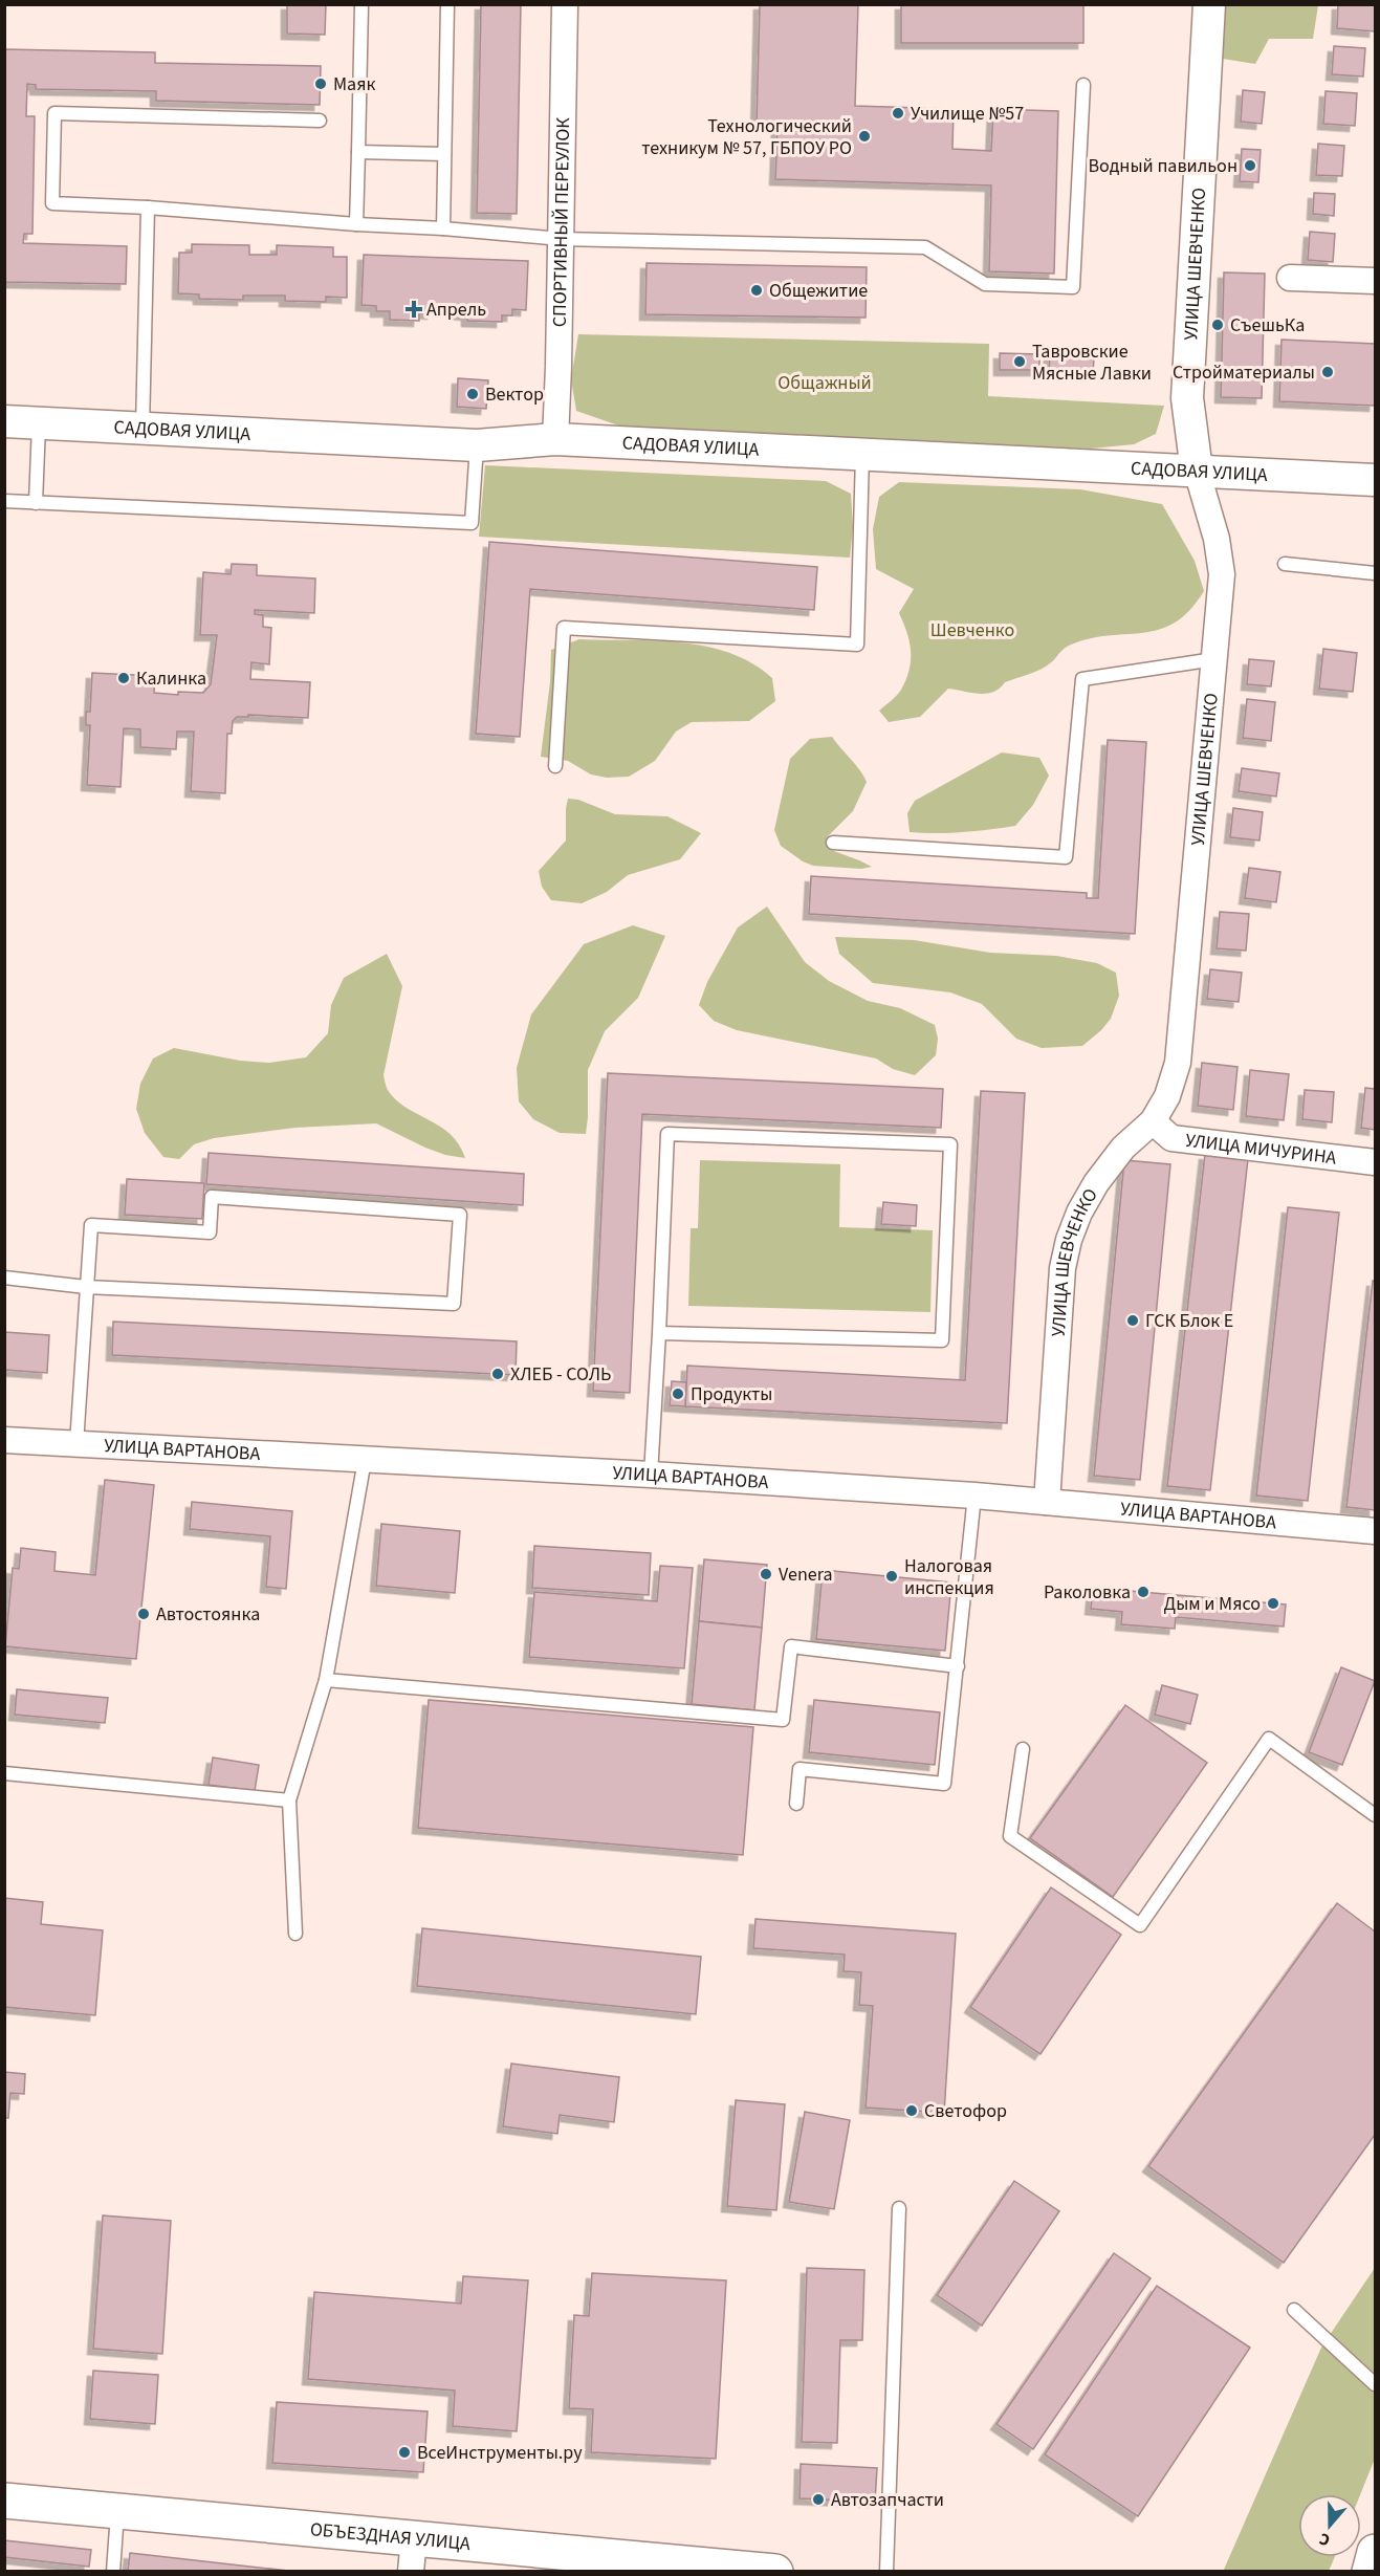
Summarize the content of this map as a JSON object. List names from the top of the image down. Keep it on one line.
{"streets":{"main road":["ОБЪЕЗДНАЯ УЛИЦА"],"street":["СПОРТИВНЫЙ ПЕРЕУЛОК","УЛИЦА ШЕВЧЕНКО","САДОВАЯ УЛИЦА","УЛИЦА МИЧУРИНА","УЛИЦА ВАРТАНОВА"]},"crossings":[["СПОРТИВНЫЙ ПЕРЕУЛОК","САДОВАЯ УЛИЦА"],["УЛИЦА ШЕВЧЕНКО","САДОВАЯ УЛИЦА"],["УЛИЦА ШЕВЧЕНКО","УЛИЦА МИЧУРИНА"],["УЛИЦА ШЕВЧЕНКО","УЛИЦА ВАРТАНОВА"]],"parks":["Общажный","Шевченко"],"places":{"other":["Маяк","Училище №57","Технологический техникум № 57, ГБПОУ РО","Водный павильон","Общежитие","СъешьКа","Тавровские Мясные Лавки","Стройматериалы","Вектор","Калинка","ГСК Блок Е","ХЛЕБ - СОЛЬ","Продукты","Venera","Налоговая инспекция","Раколовка","Дым и Мясо","Автостоянка","Светофор","ВсеИнструменты.ру","Автозапчасти"],"health":["Апрель"]},"north":"bottom"}
